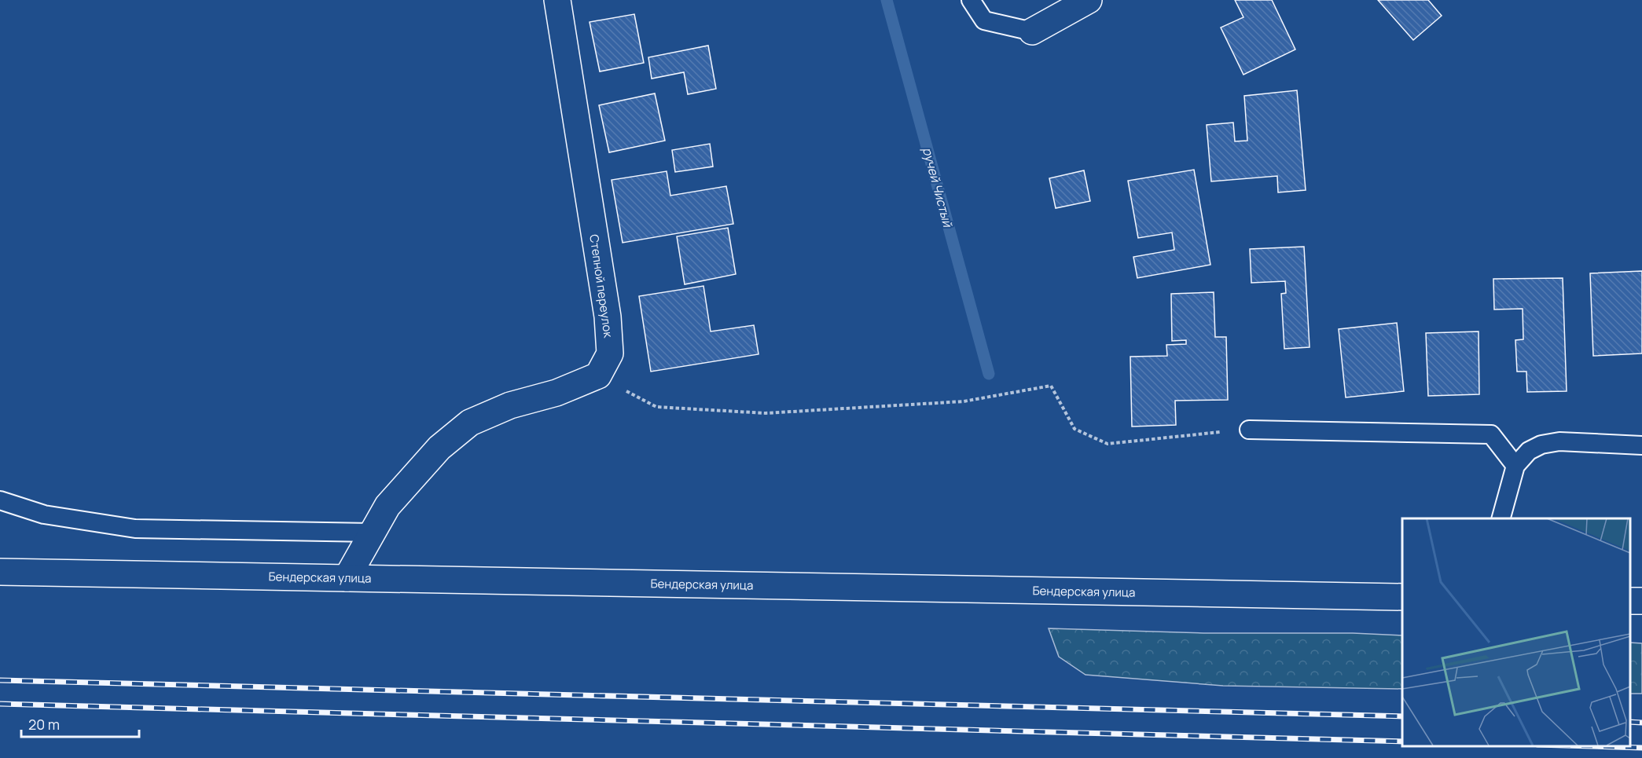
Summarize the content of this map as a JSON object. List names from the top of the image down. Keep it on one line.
{"streets":{"main road":["Степной переулок","Бендерская улица"]},"water":["ручей Чистый"],"scale_bar":"20 m"}
